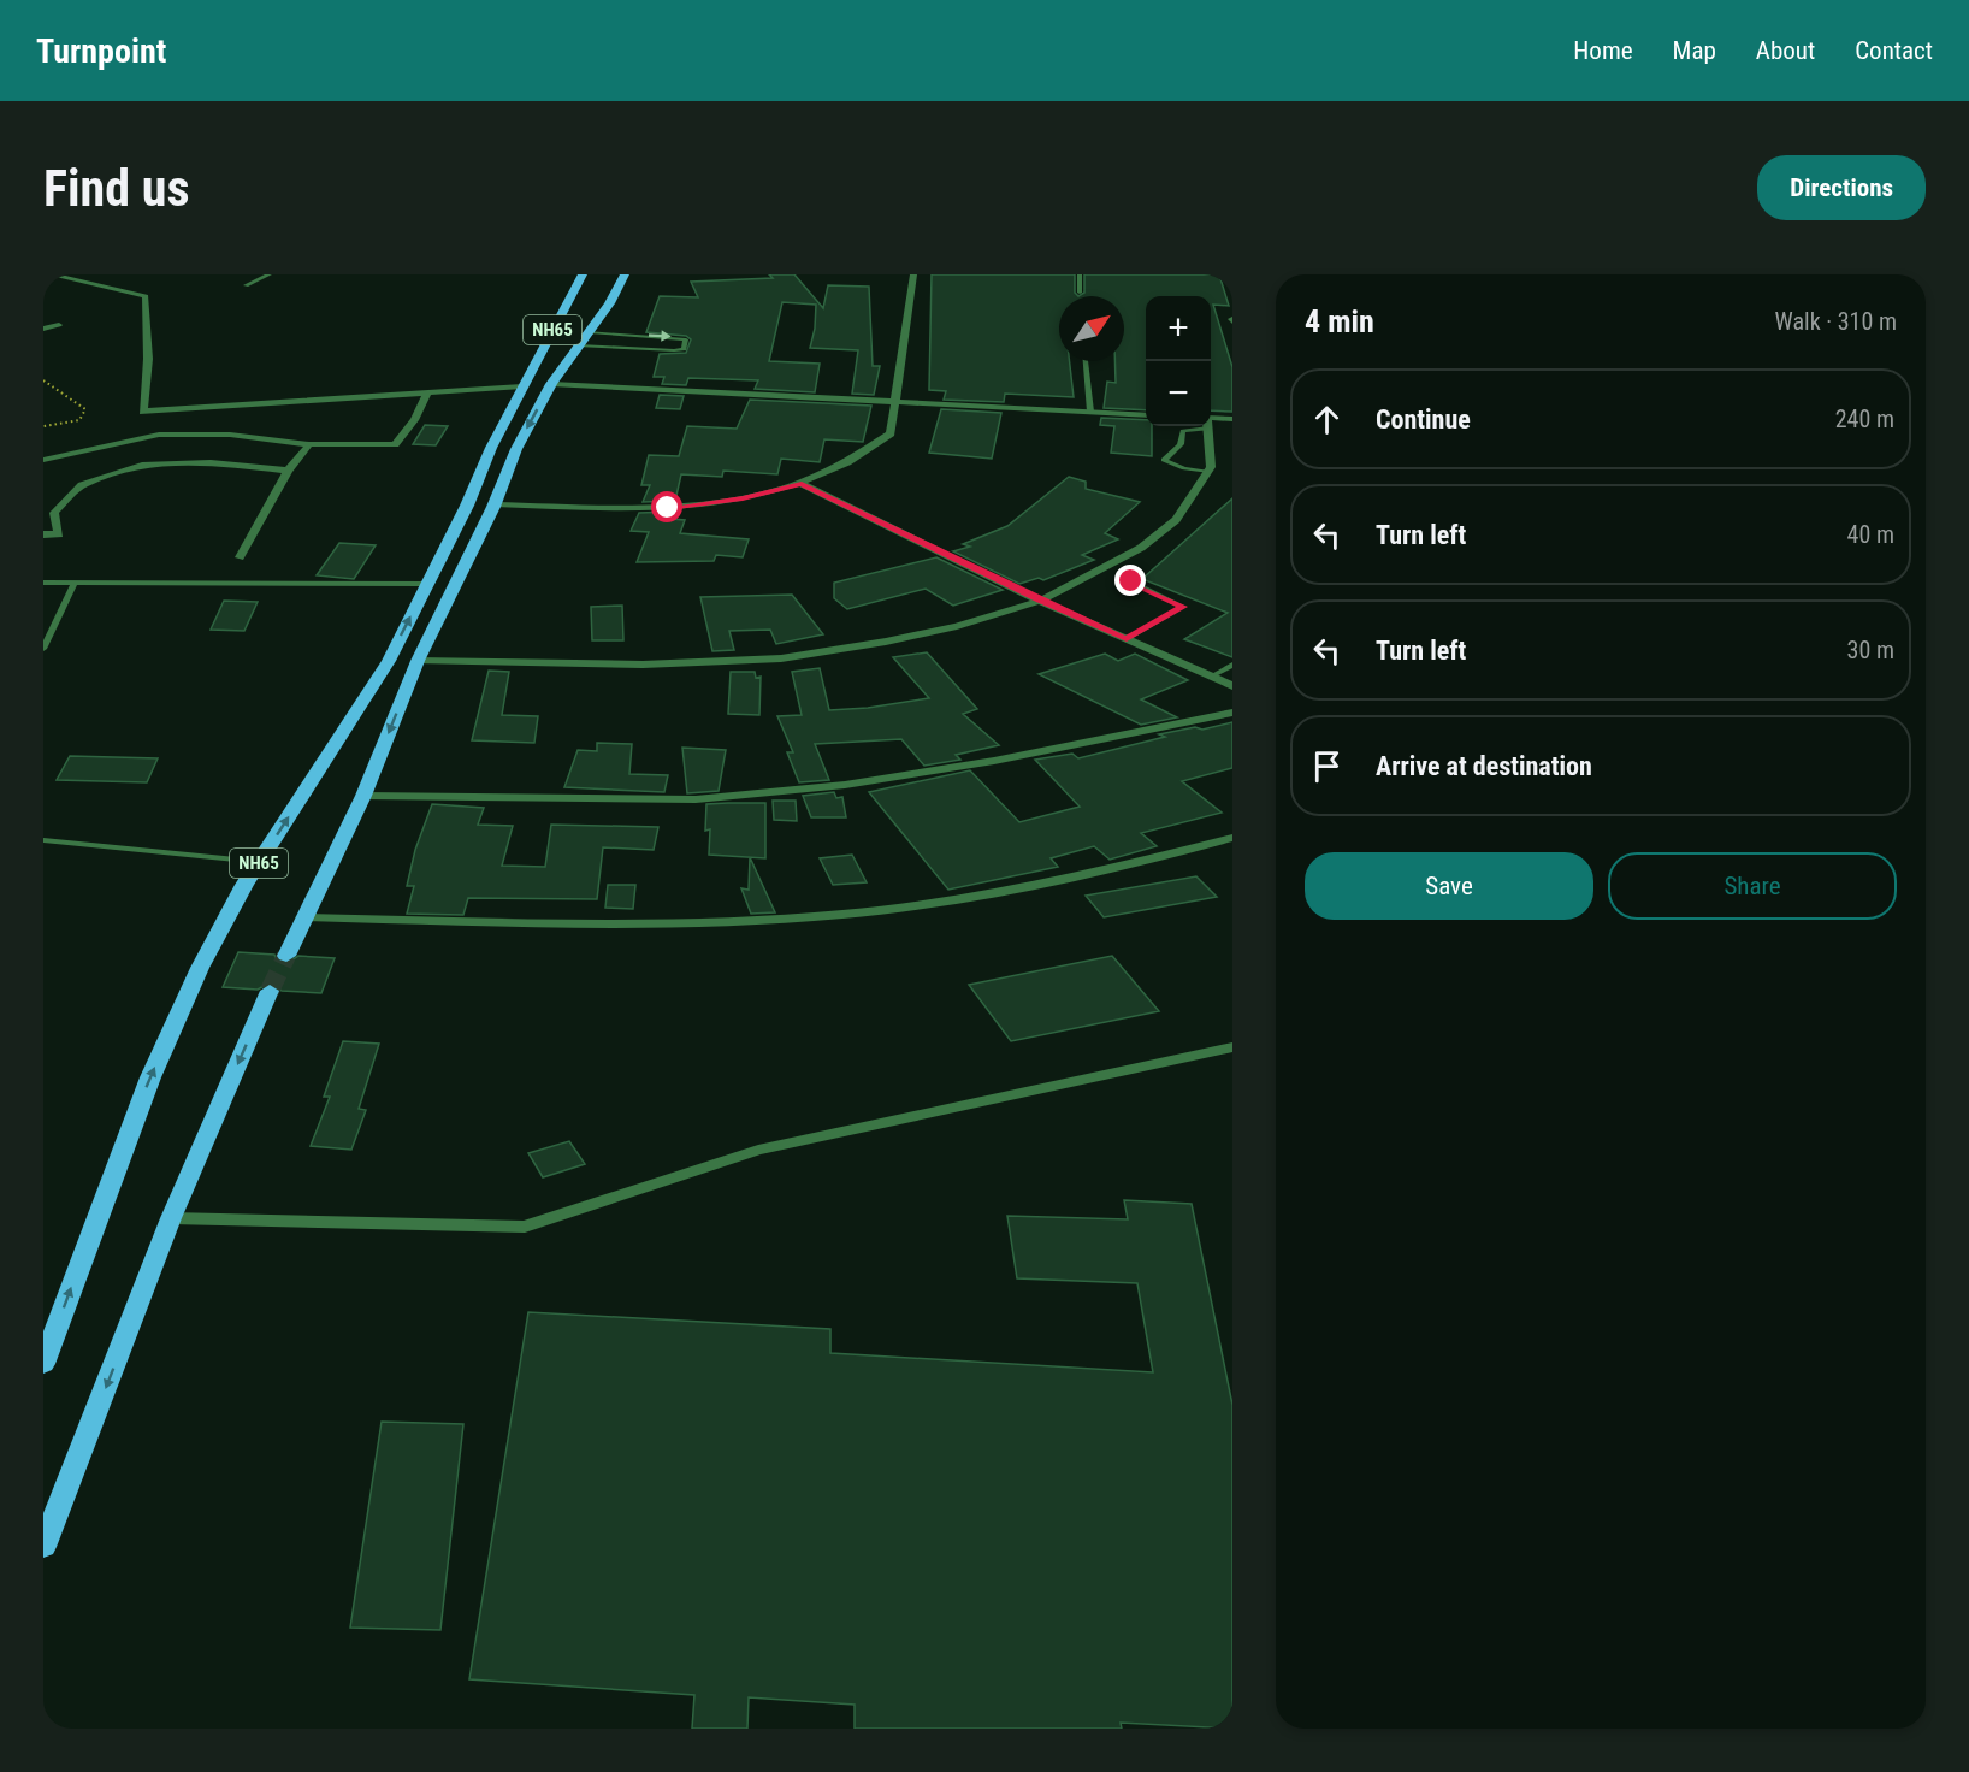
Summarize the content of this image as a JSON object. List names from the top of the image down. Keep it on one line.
{"streets":{"highway":["NH65"]},"north":"top right","page":{"header":"Turnpoint","nav":["Home","Map","About","Contact"],"buttons":["Directions",["Save","Share"]],"title":"Find us","heading":["4 min","Walk · 310 m"],"map_buttons":["+","−"],"list":[["Continue","240 m"],["Turn left","40 m"],["Turn left","30 m"],"Arrive at destination"]}}
